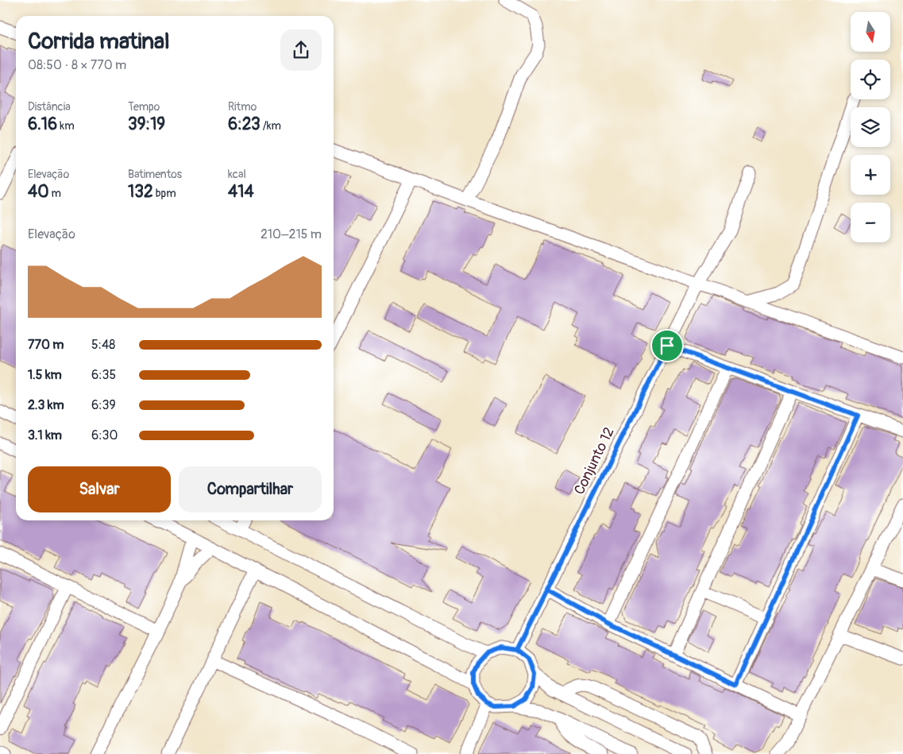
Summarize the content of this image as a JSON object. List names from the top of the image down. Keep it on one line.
{"streets":{"street":["Conjunto 12"]},"north":"bottom","page":{"map_buttons":["+","−"],"heading":["Corrida matinal","08:50 · 8 × 770 m"],"stats":[["Distância","6.16 km"],["Tempo","39:19"],["Ritmo","6:23 /km"],["Elevação","40 m"],["Batimentos","132 bpm"],["kcal","414"]],"chart":["Elevação","210–215 m"],"list":[{"name":"770 m","note":"5:48"},{"name":"1.5 km","note":"6:35"},{"name":"2.3 km","note":"6:39"},{"name":"3.1 km","note":"6:30"}],"buttons":["Salvar","Compartilhar"]}}
